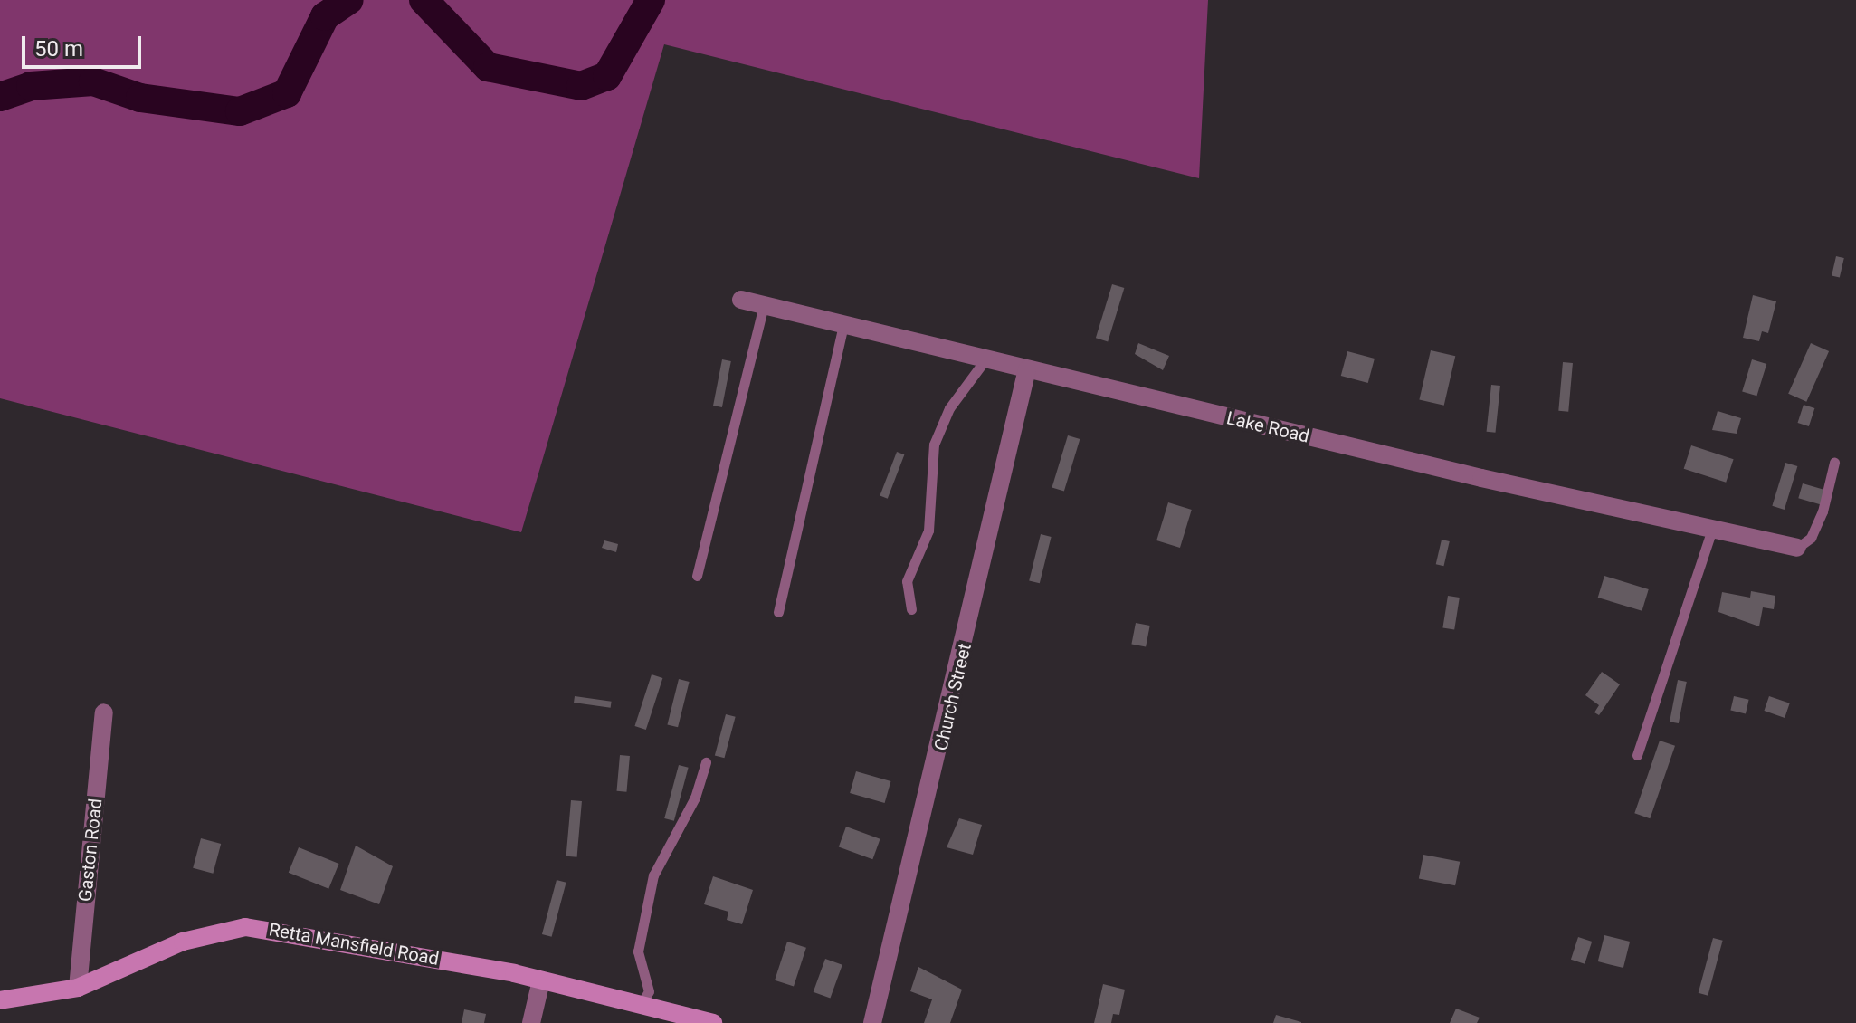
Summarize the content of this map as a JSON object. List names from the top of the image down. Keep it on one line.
{"streets":{"street":["Lake Road","Church Street","Gaston Road","Retta Mansfield Road"]},"crossings":[["Lake Road","Church Street"],["Gaston Road","Retta Mansfield Road"]],"scale_bar":"50 m"}
